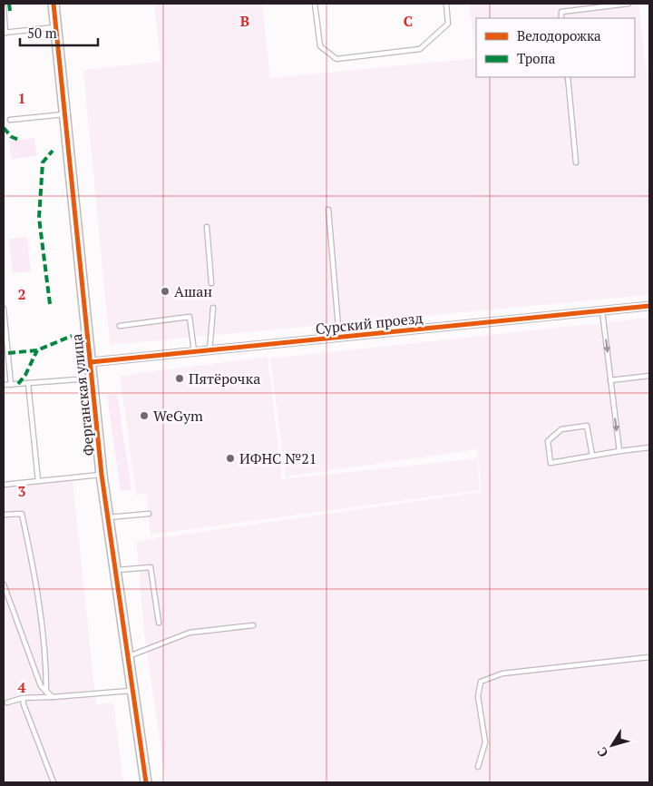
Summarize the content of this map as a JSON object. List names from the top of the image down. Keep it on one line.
{"streets":{"street":["Сурский проезд","Ферганская улица"]},"crossings":[["Сурский проезд","Ферганская улица"]],"places":["Ашан","Пятёрочка","WeGym","ИФНС №21"],"legend":["Велодорожка","Тропа"],"scale_bar":"50 m","north":"bottom left","grid":{"columns":["B","C"],"rows":["1","2","3","4"]}}
